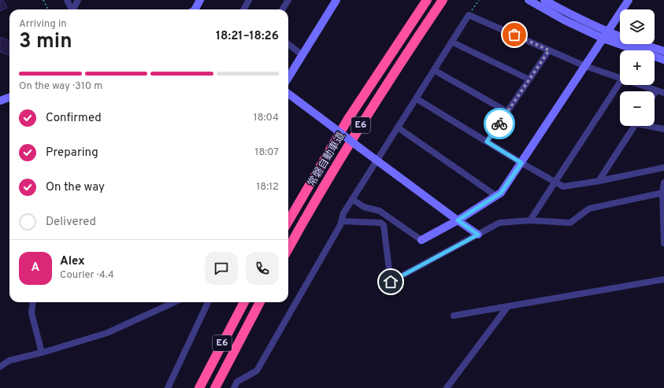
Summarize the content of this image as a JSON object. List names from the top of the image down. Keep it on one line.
{"streets":{"highway":["E6","常磐自動車道"]},"page":{"map_buttons":["+","−"],"heading":["3 min","Arriving in","18:21–18:26"],"panel":["Alex","Courier · 4.4"],"bar":"On the way · 310 m","list":[["Confirmed","18:04"],["Preparing","18:07"],["On the way","18:12"],"Delivered"],"round":"A"}}
